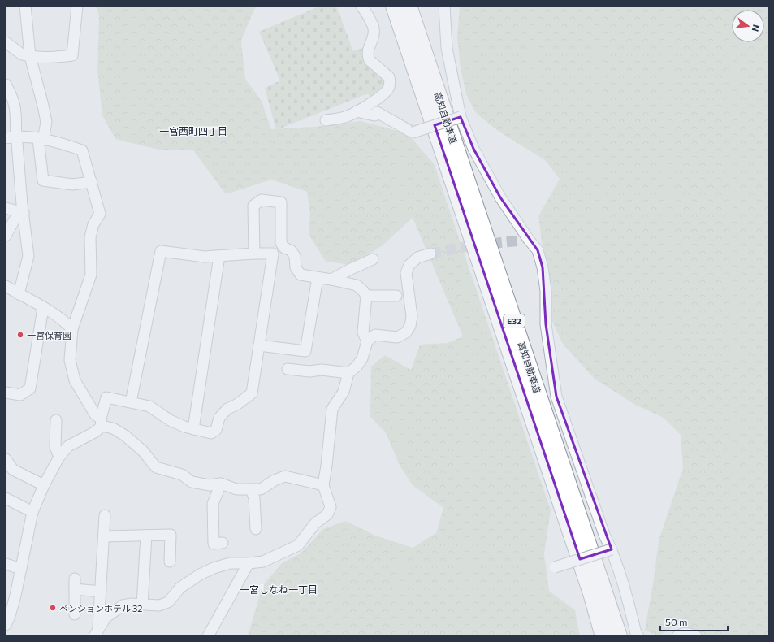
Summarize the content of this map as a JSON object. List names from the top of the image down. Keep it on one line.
{"streets":{"highway":["高知自動車道","E32"]},"districts":["一宮西町四丁目","一宮しなね一丁目"],"places":["一宮保育園","ペンションホテル 32"],"scale_bar":"50 m","north":"right"}
